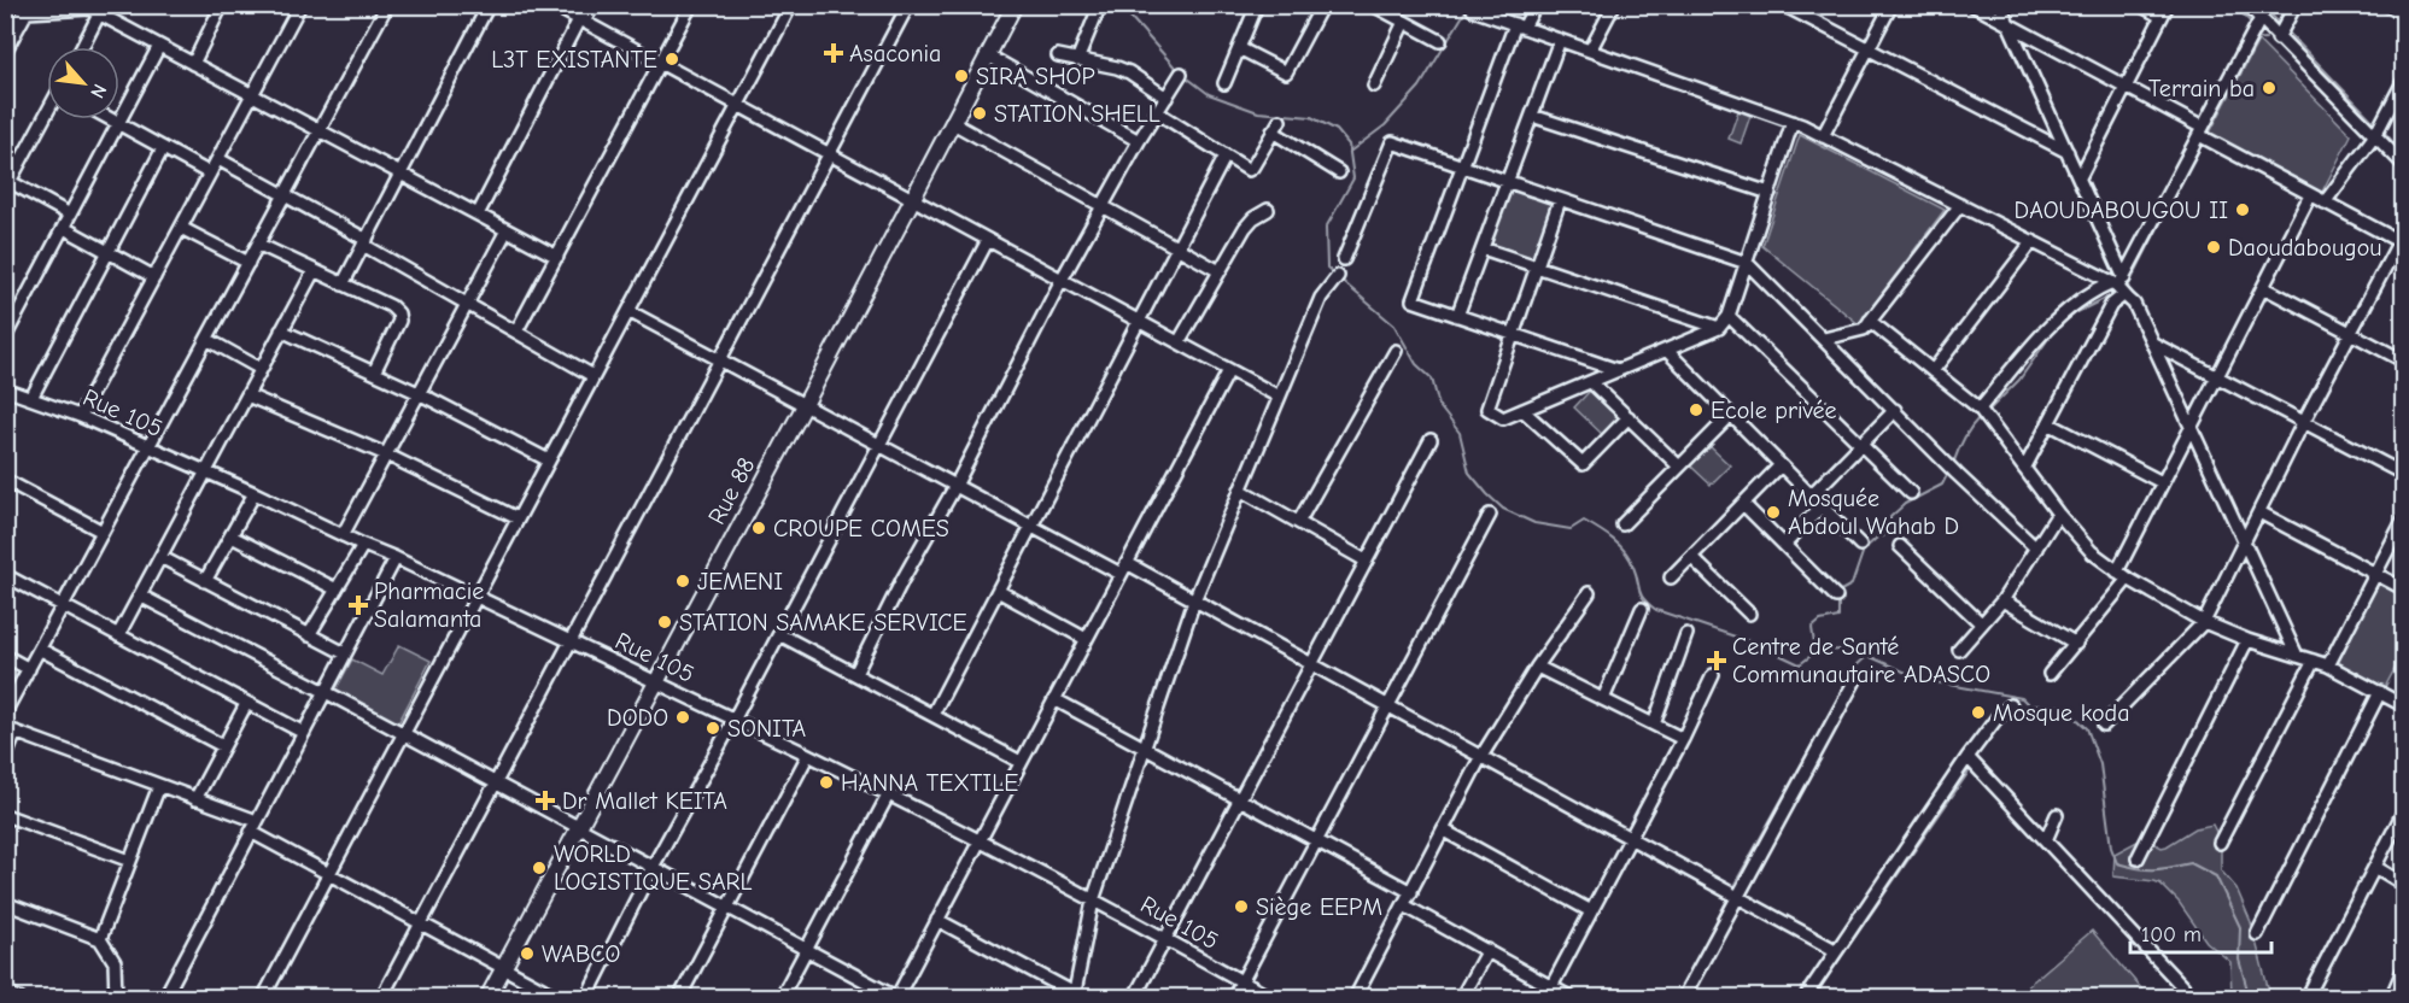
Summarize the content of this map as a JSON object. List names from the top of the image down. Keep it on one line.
{"streets":{"main road":["Rue 88"],"street":["Rue 105"]},"crossings":[["Rue 105","Rue 88"]],"places":{"health":["Asaconia","Pharmacie Salamanta","Centre de Santé Communautaire ADASCO","Dr Mallet KEITA"],"other":["L3T EXISTANTE","SIRA SHOP","Terrain ba","STATION SHELL","DAOUDABOUGOU II","Daoudabougou","Ecole privée","Mosquée Abdoul Wahab D","CROUPE COMES","JEMENI","STATION SAMAKE SERVICE","Mosque koda","DODO","SONITA","HANNA TEXTILE","WORLD LOGISTIQUE SARL","Siège EEPM","WABCO"]},"scale_bar":"100 m","north":"bottom right"}
